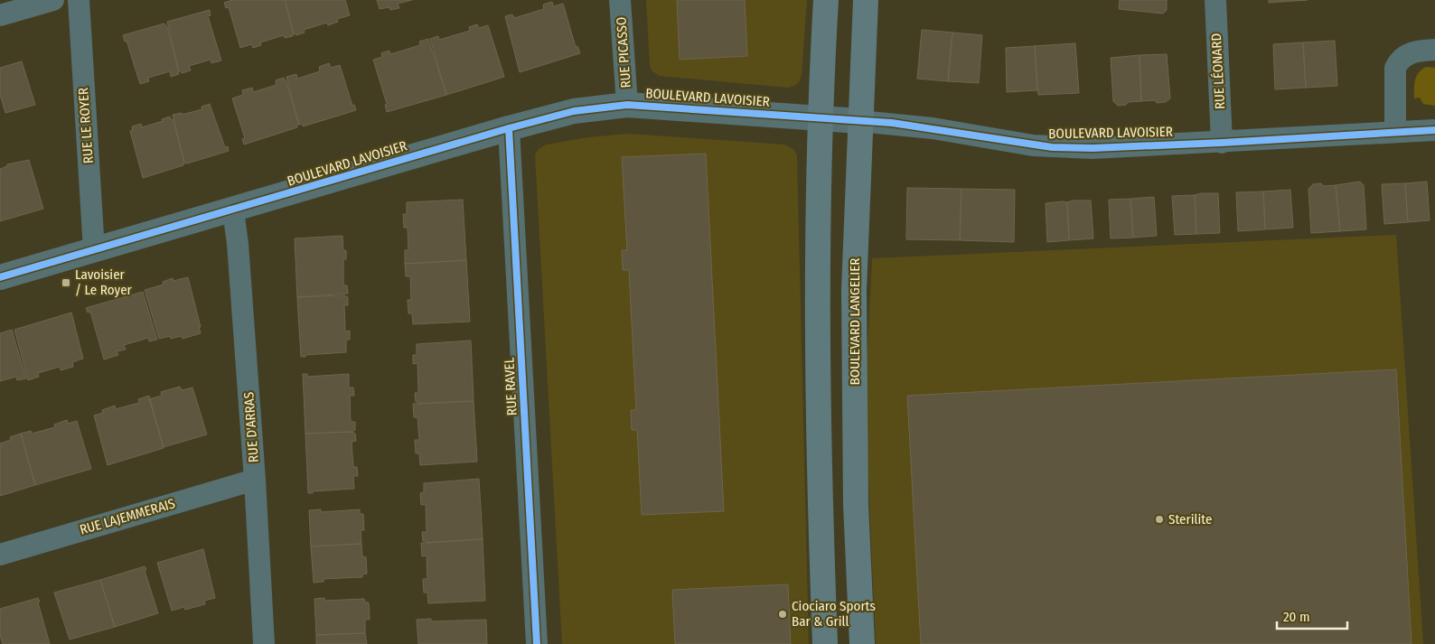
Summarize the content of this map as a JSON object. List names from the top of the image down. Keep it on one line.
{"streets":{"main road":["BOULEVARD LANGELIER"],"street":["RUE PICASSO","RUE LÉONARD","BOULEVARD LAVOISIER","RUE LE ROYER","RUE RAVEL","RUE D'ARRAS","RUE LAJEMMERAIS"]},"crossings":[["RUE PICASSO","BOULEVARD LAVOISIER"],["RUE LÉONARD","BOULEVARD LAVOISIER"],["BOULEVARD LAVOISIER","RUE LE ROYER"],["BOULEVARD LAVOISIER","BOULEVARD LANGELIER"],["BOULEVARD LAVOISIER","RUE RAVEL"],["BOULEVARD LAVOISIER","RUE D'ARRAS"],["RUE D'ARRAS","RUE LAJEMMERAIS"]],"places":{"transit":["Lavoisier / Le Royer"],"other":["Sterilite","Ciociaro Sports Bar & Grill"]},"scale_bar":"20 m"}
